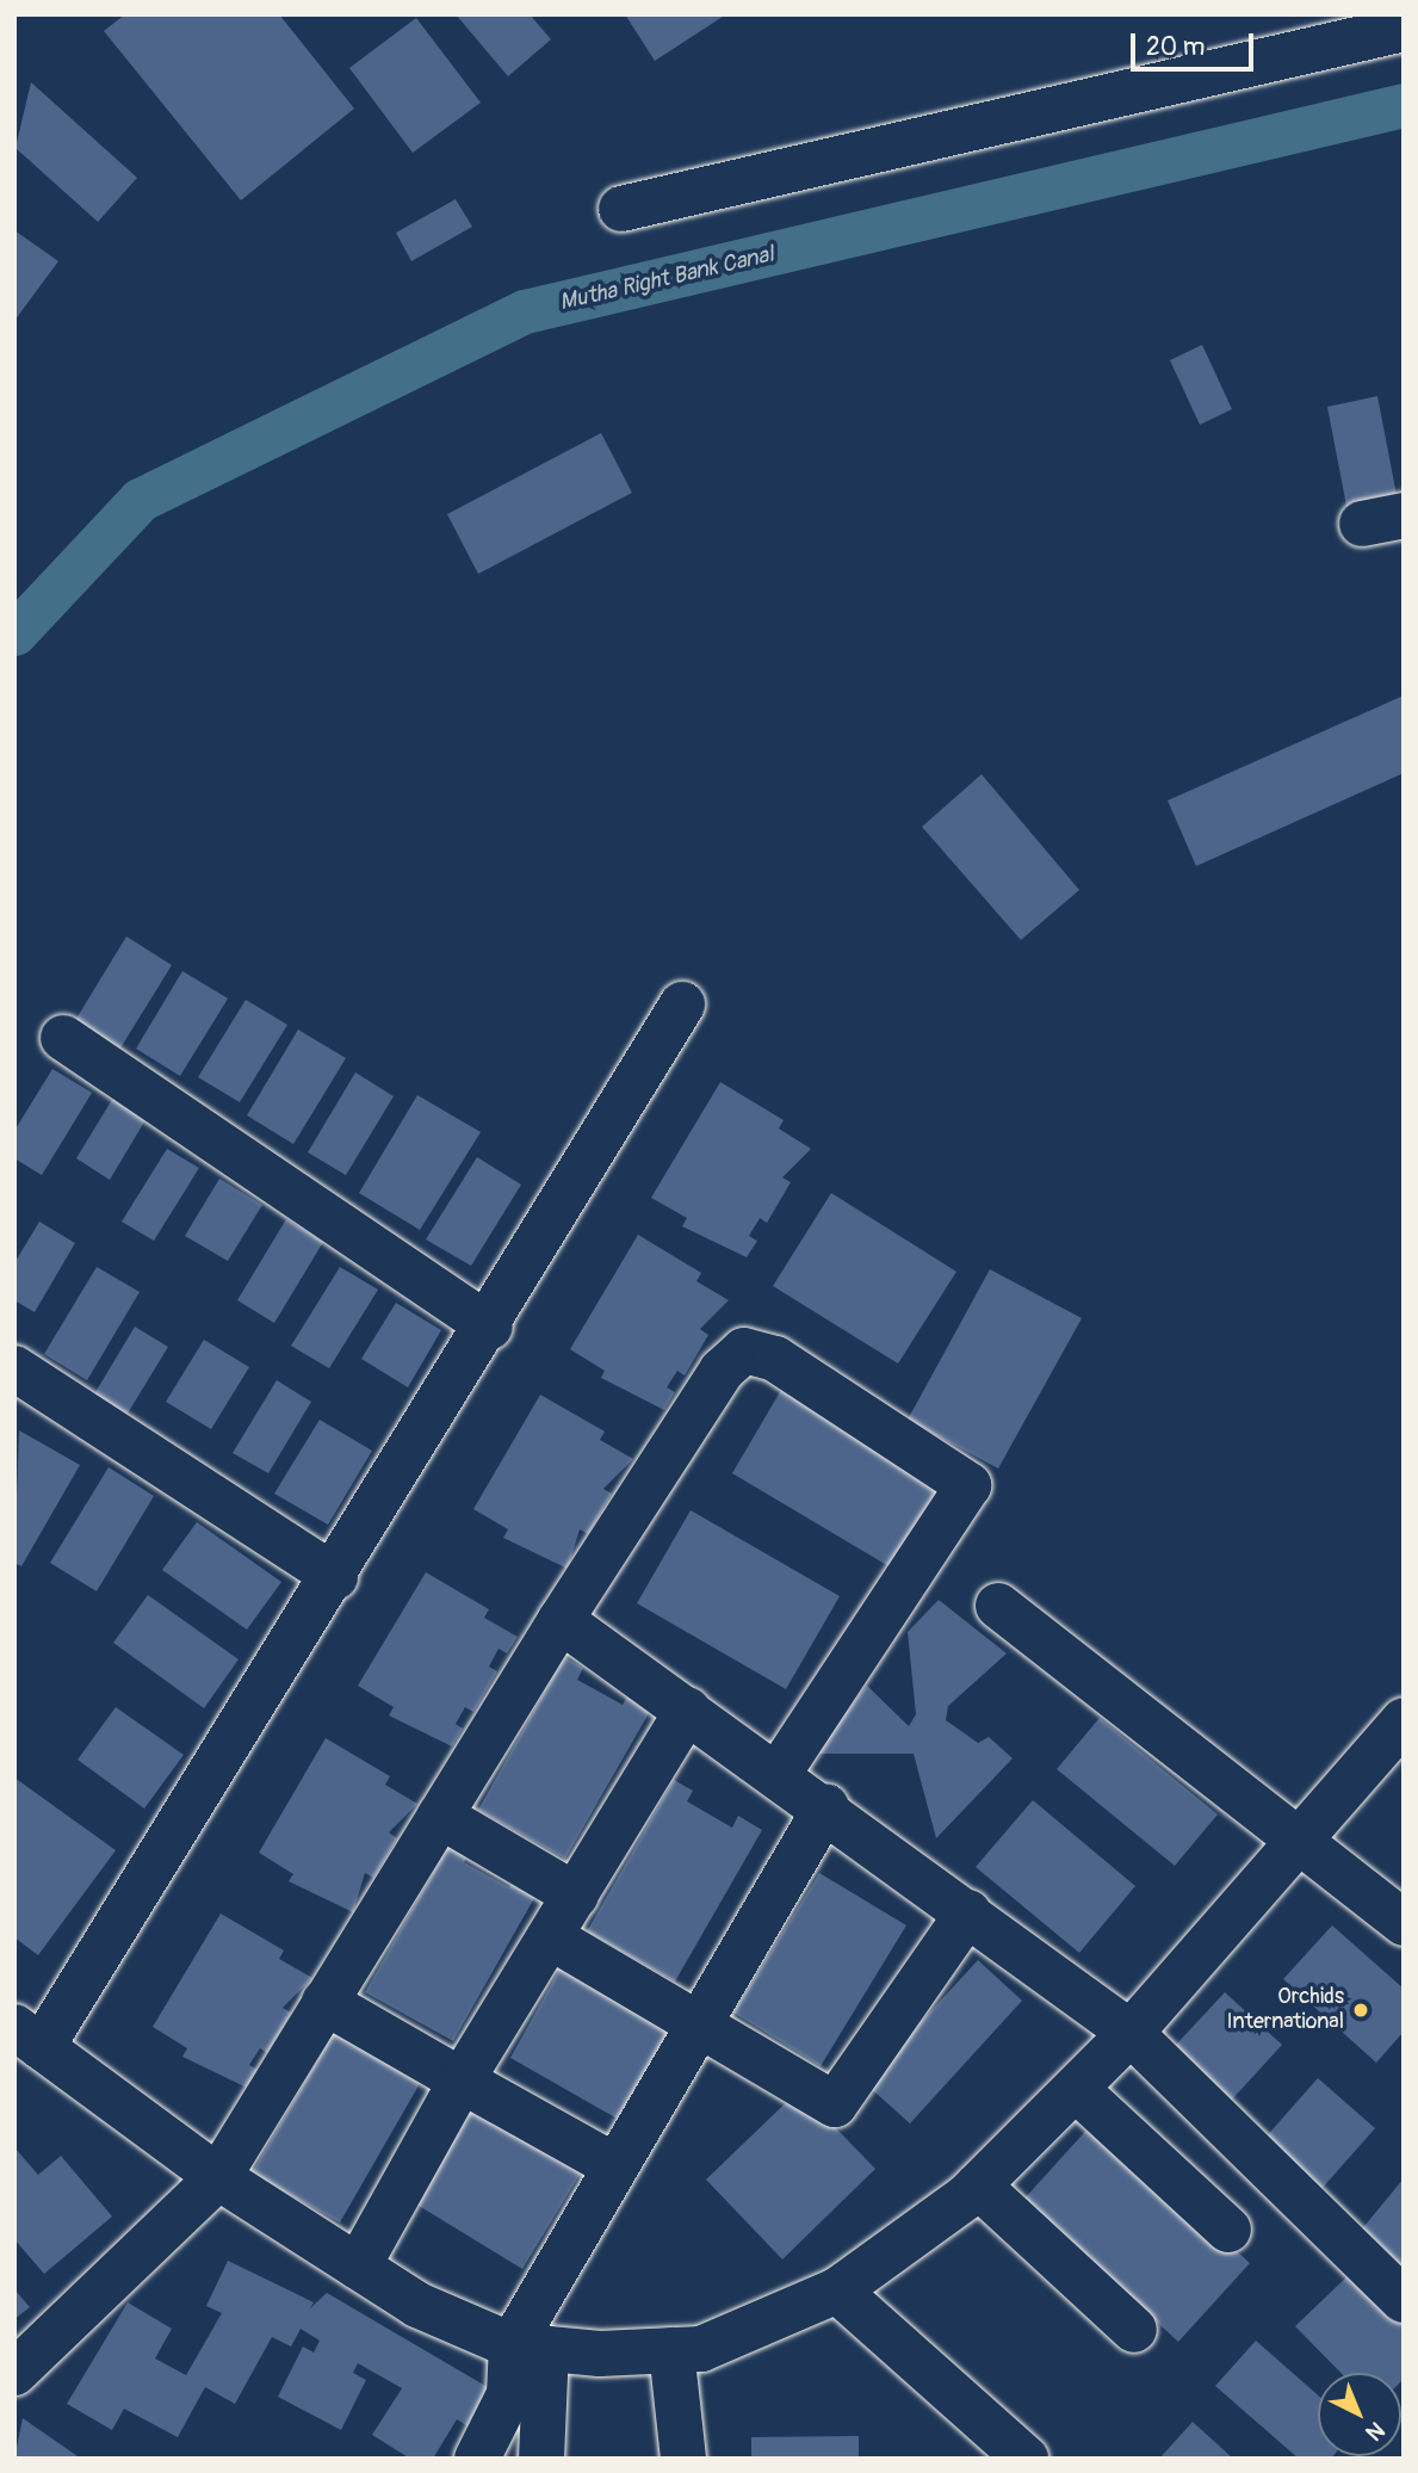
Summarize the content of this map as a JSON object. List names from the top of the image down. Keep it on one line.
{"water":["Mutha Right Bank Canal"],"places":["Orchids International"],"scale_bar":"20 m","north":"bottom right"}
